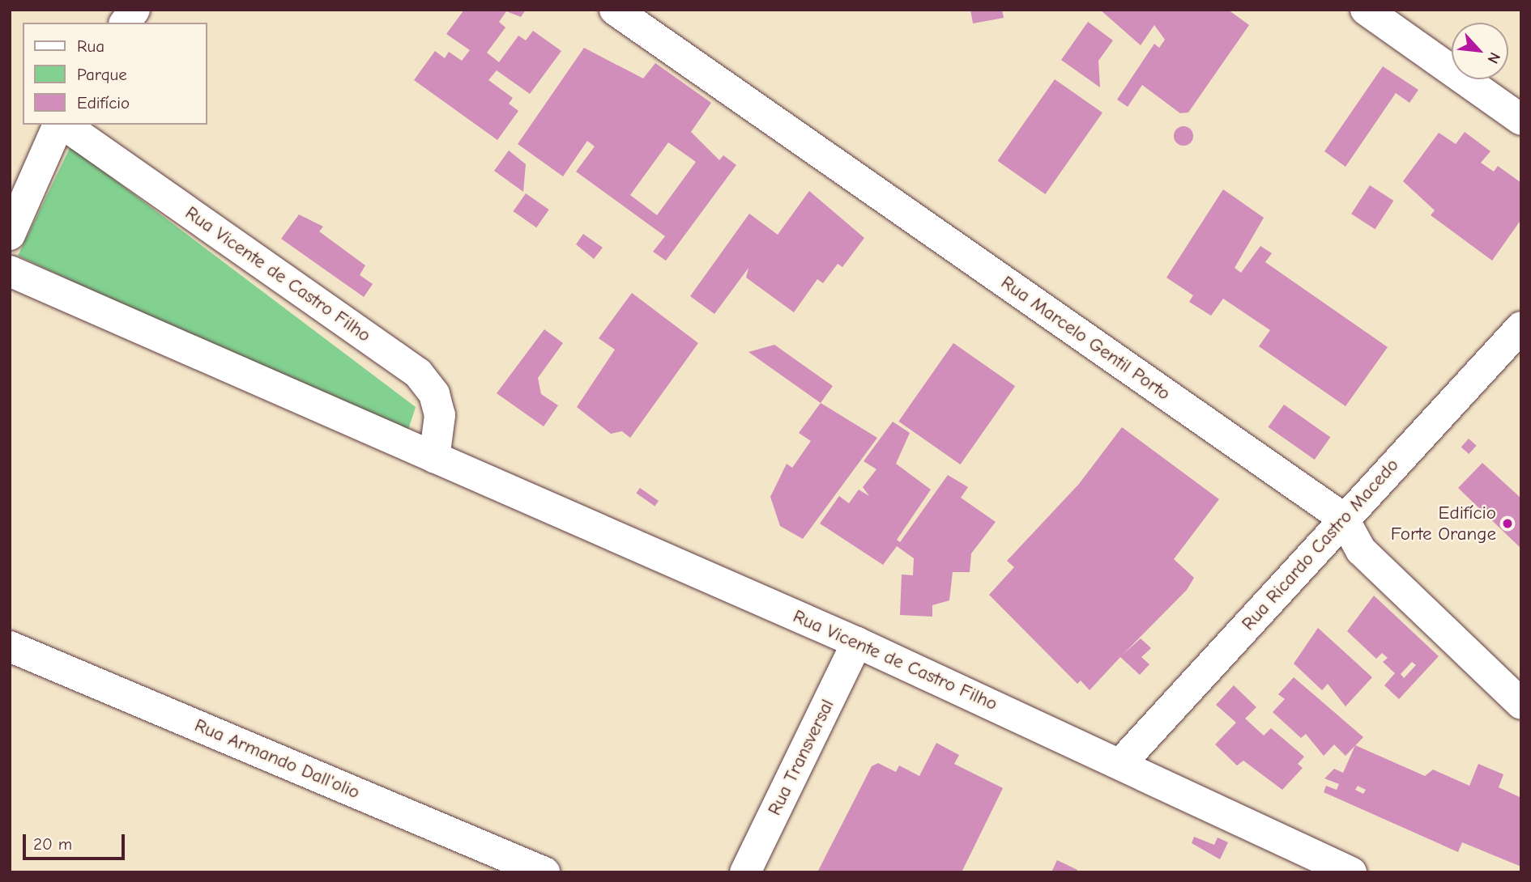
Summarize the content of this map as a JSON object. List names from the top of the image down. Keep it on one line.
{"streets":{"street":["Rua Vicente de Castro Filho","Rua Marcelo Gentil Porto","Rua Ricardo Castro Macedo","Rua Transversal","Rua Armando Dall'olio"]},"crossings":[["Rua Vicente de Castro Filho","Rua Ricardo Castro Macedo"],["Rua Vicente de Castro Filho","Rua Transversal"],["Rua Marcelo Gentil Porto","Rua Ricardo Castro Macedo"]],"places":["Edifício Forte Orange"],"legend":["Rua","Parque","Edifício"],"scale_bar":"20 m","north":"bottom right"}
